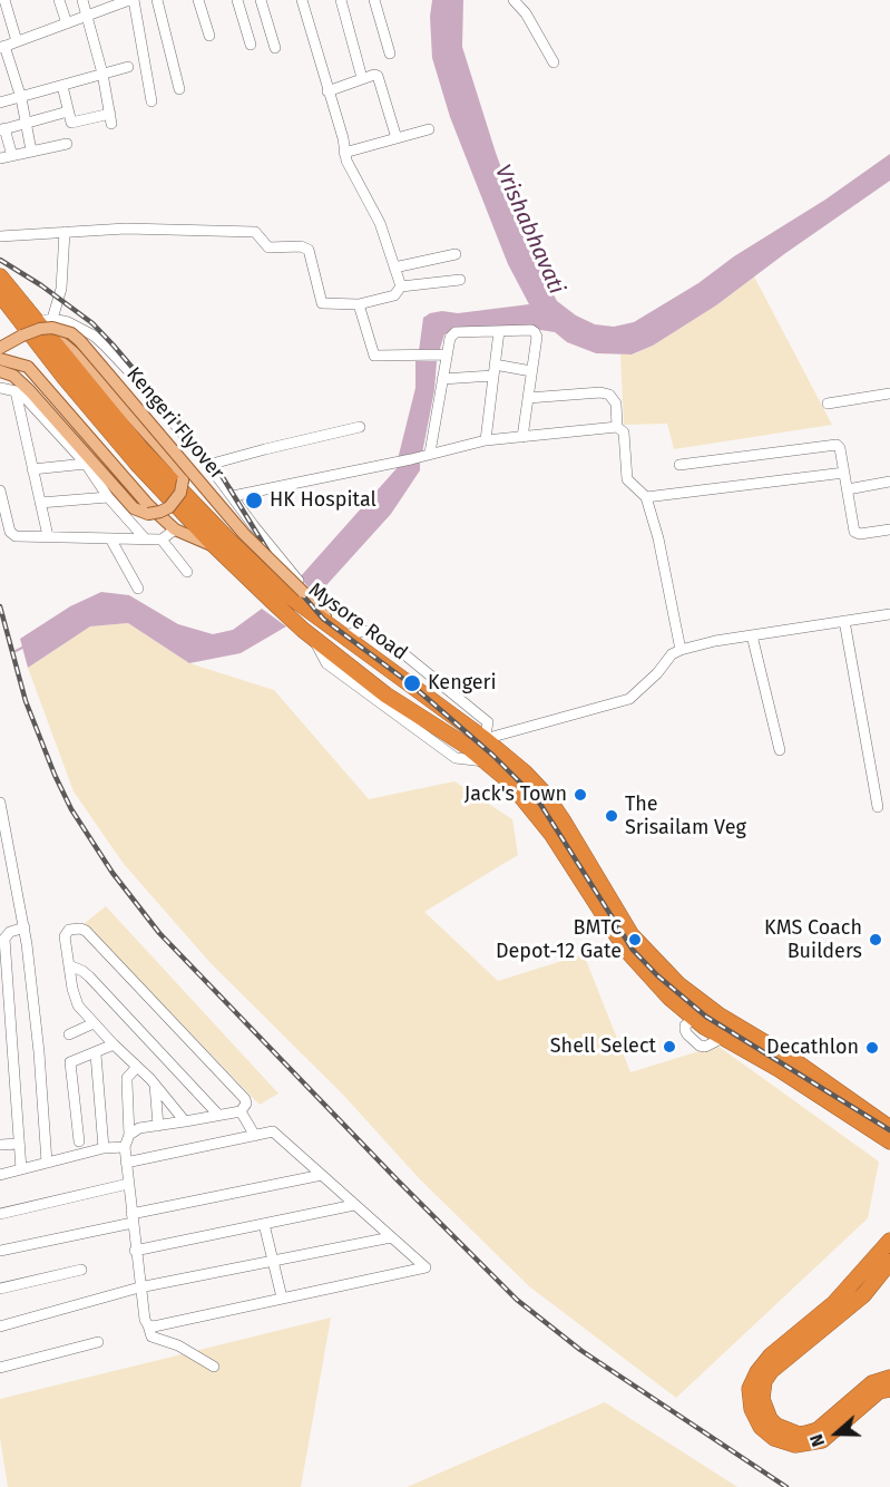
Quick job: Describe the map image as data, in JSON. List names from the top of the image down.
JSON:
{
  "streets": {
    "highway": ["Mysore Road"],
    "main road": ["Kengeri Flyover"]
  },
  "crossings": [
    ["Kengeri Flyover", "Mysore Road"]
  ],
  "water": ["Vrishabhavati"],
  "places": [
    "HK Hospital",
    "Kengeri",
    "Jack's Town",
    "The Srisailam Veg",
    "BMTC Depot-12 Gate",
    "KMS Coach Builders",
    "Shell Select",
    "Decathlon"
  ],
  "north": "left"
}
